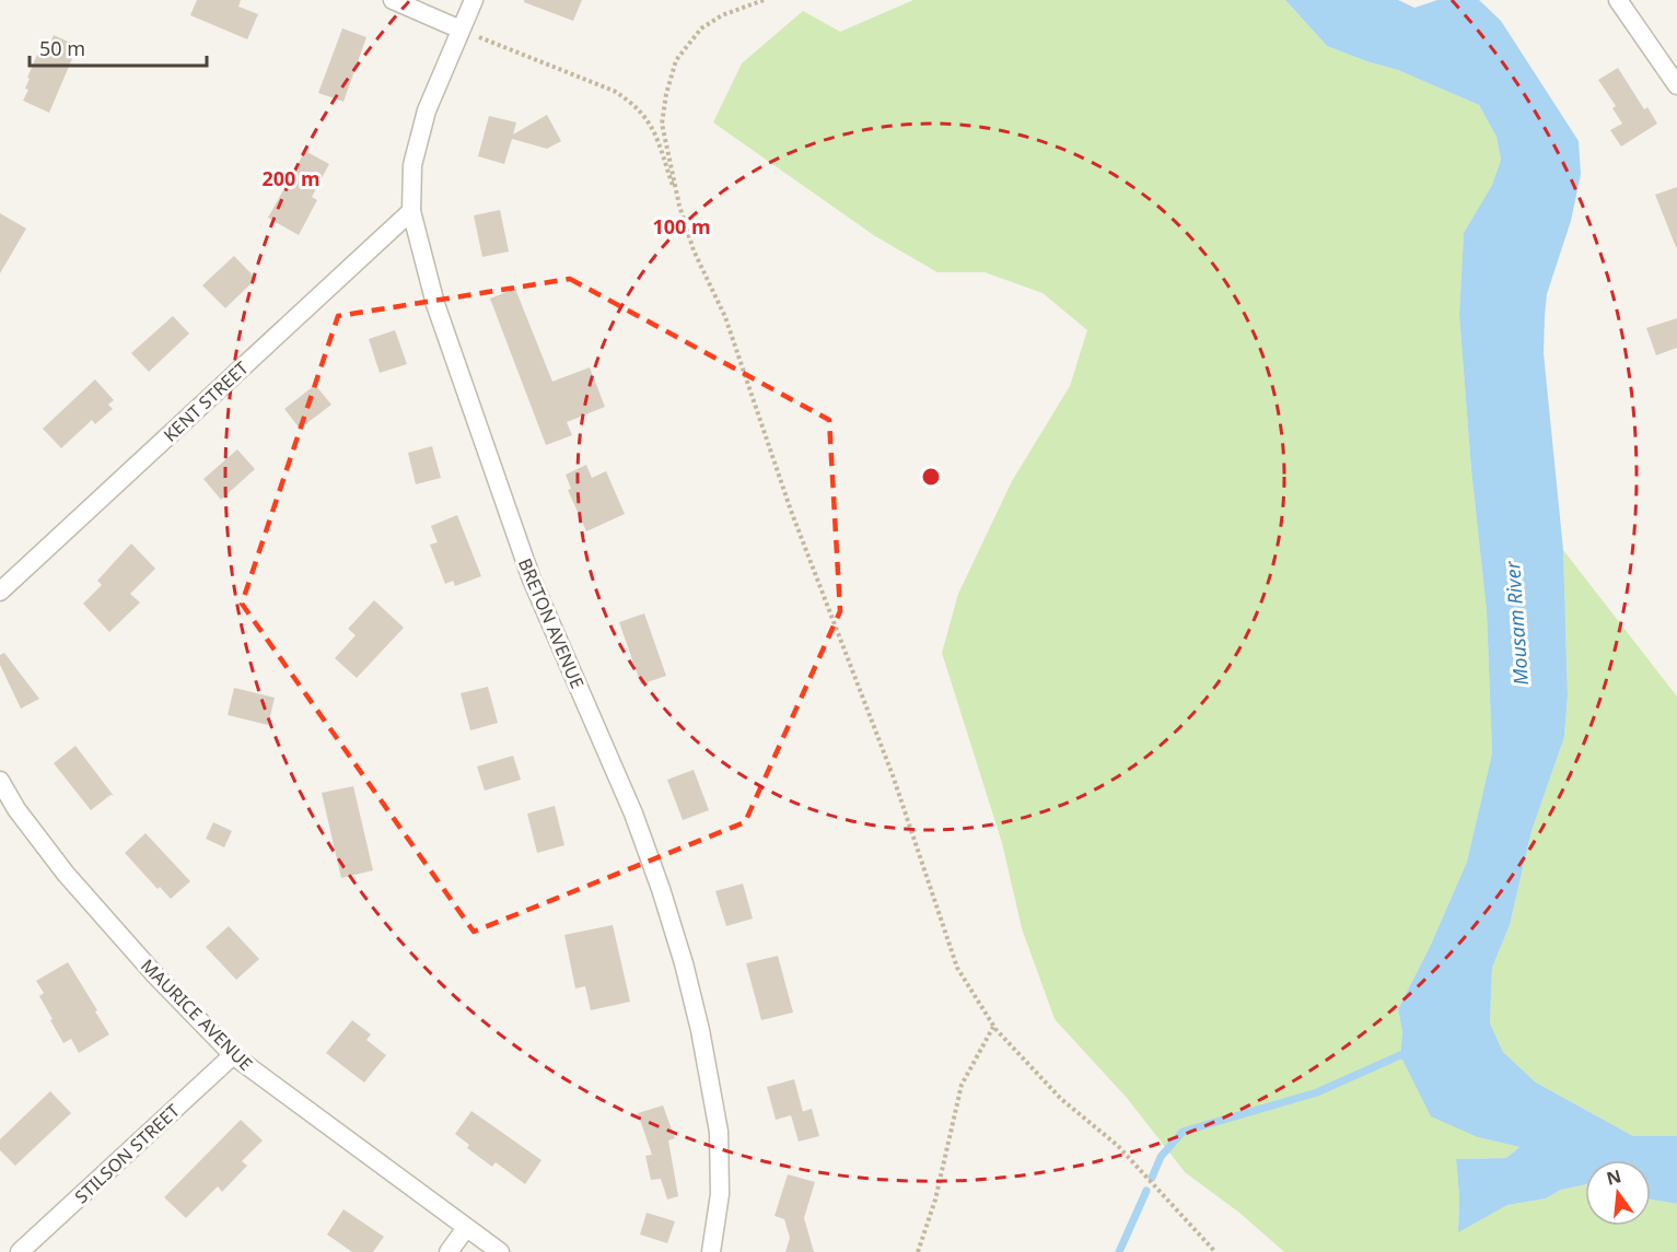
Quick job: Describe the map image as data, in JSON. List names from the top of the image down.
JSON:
{
  "streets": {
    "street": [
      "KENT STREET",
      "BRETON AVENUE",
      "MAURICE AVENUE",
      "STILSON STREET"
    ]
  },
  "crossings": [
    ["KENT STREET", "BRETON AVENUE"],
    ["MAURICE AVENUE", "STILSON STREET"]
  ],
  "water": ["Mousam River"],
  "scale_bar": "50 m",
  "north": "top",
  "rings": ["200 m", "100 m"]
}
